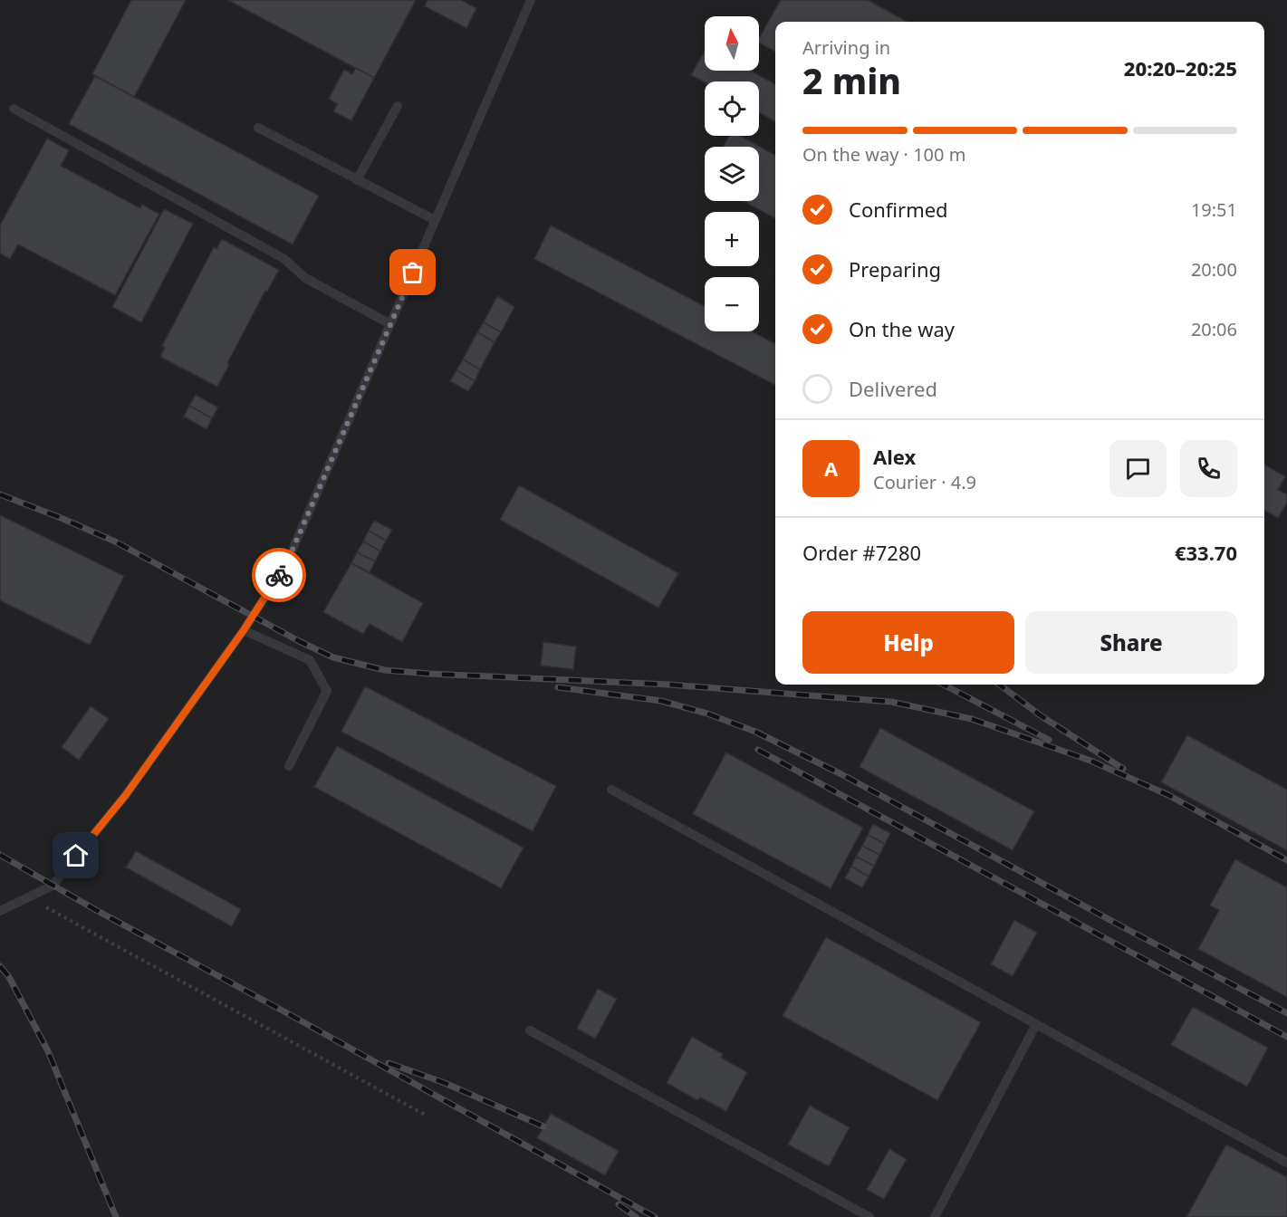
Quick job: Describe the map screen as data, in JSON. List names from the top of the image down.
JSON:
{
  "north": "top",
  "page": {
    "map_buttons": ["+", "−"],
    "heading": ["2 min", "Arriving in", "20:20–20:25"],
    "panel": [
      "Alex",
      "Courier · 4.9",
      "Order #7280",
      "€33.70"
    ],
    "bar": "On the way · 100 m",
    "list": [
      ["Confirmed", "19:51"],
      ["Preparing", "20:00"],
      ["On the way", "20:06"],
      "Delivered"
    ],
    "round": "A",
    "buttons": ["Help", "Share"]
  }
}
